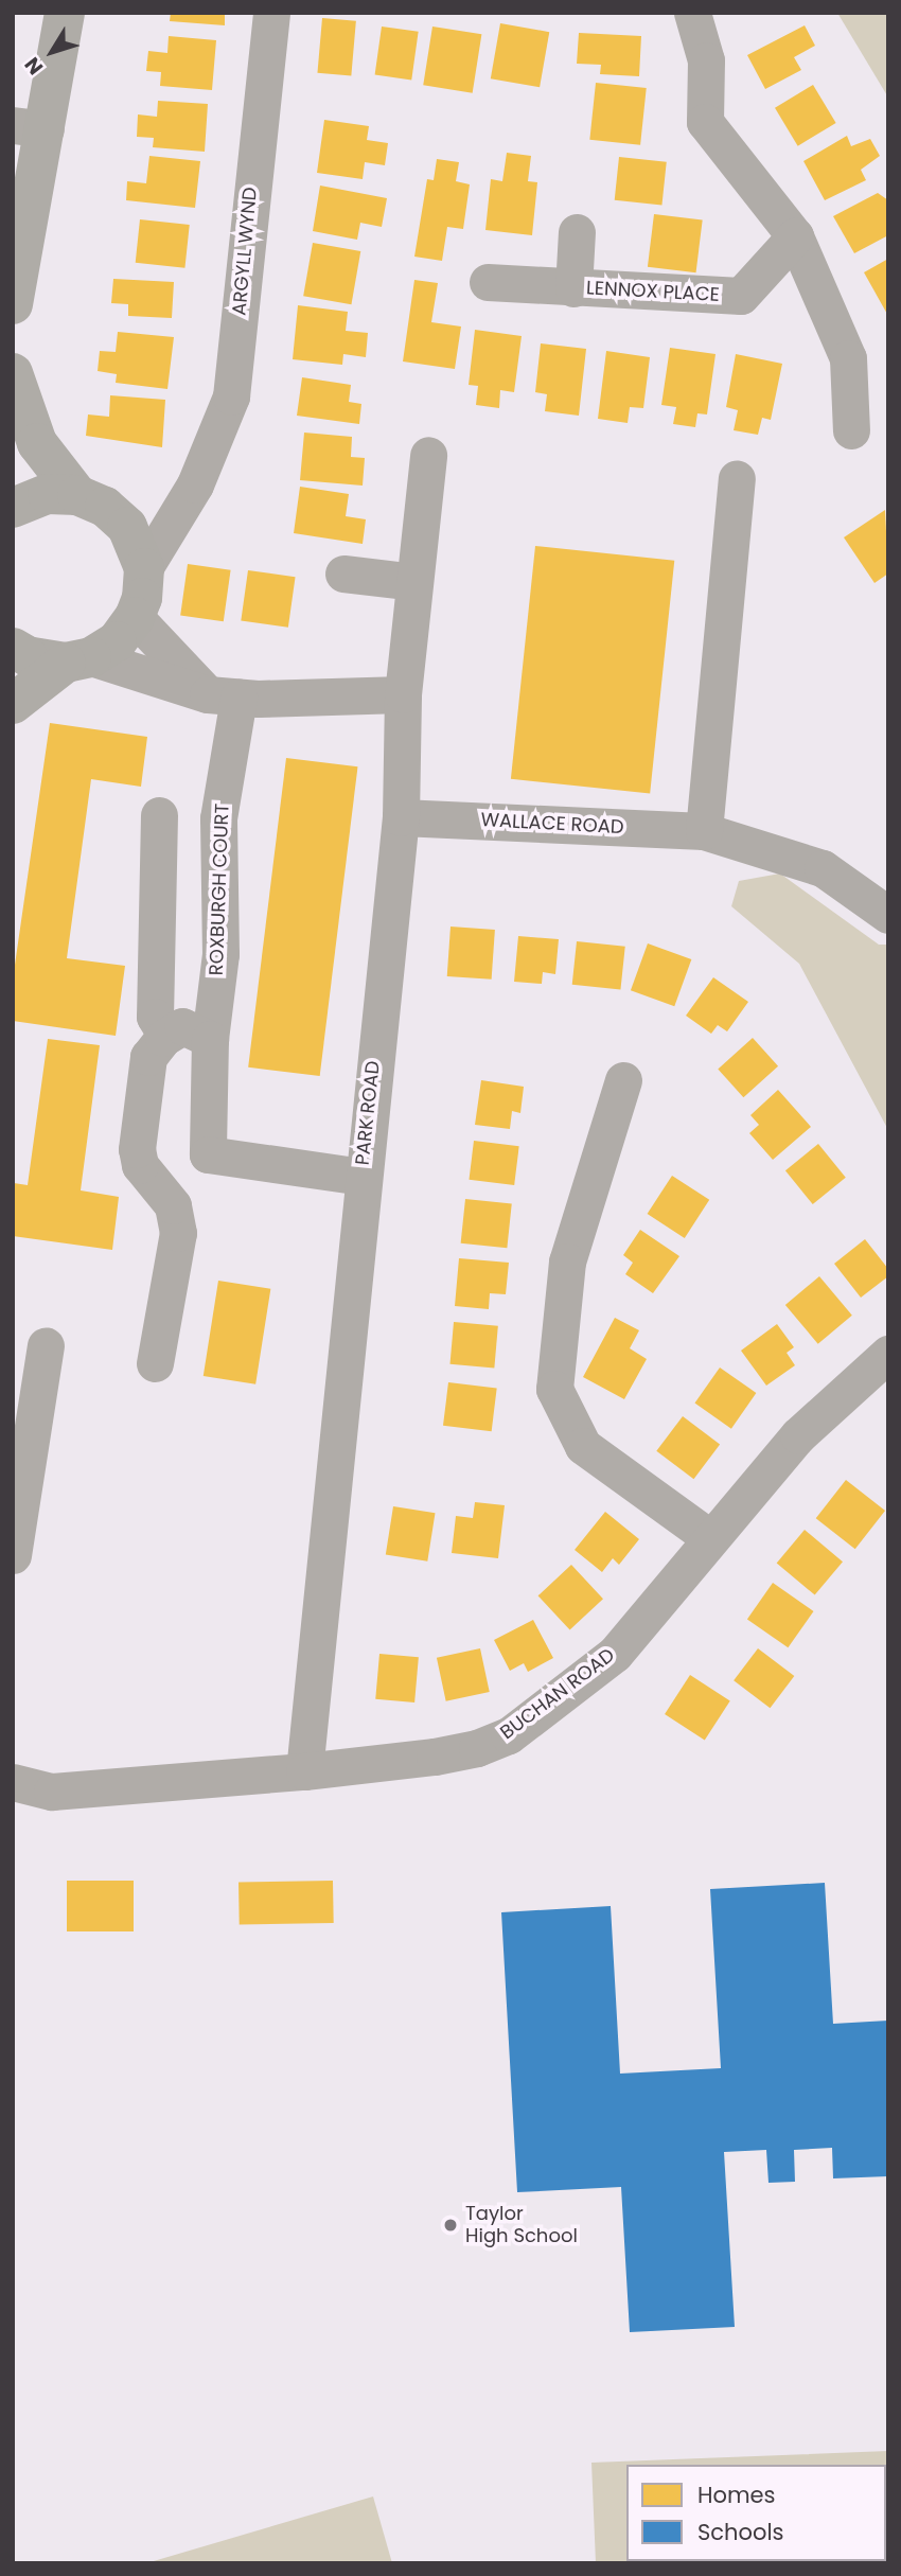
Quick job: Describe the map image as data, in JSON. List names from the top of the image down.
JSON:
{
  "streets": {
    "street": [
      "ARGYLL WYND",
      "LENNOX PLACE",
      "WALLACE ROAD",
      "ROXBURGH COURT",
      "PARK ROAD",
      "BUCHAN ROAD"
    ]
  },
  "crossings": [
    ["WALLACE ROAD", "PARK ROAD"],
    ["ROXBURGH COURT", "PARK ROAD"],
    ["PARK ROAD", "BUCHAN ROAD"]
  ],
  "places": ["Taylor High School"],
  "legend": ["Homes", "Schools"],
  "north": "bottom left"
}
